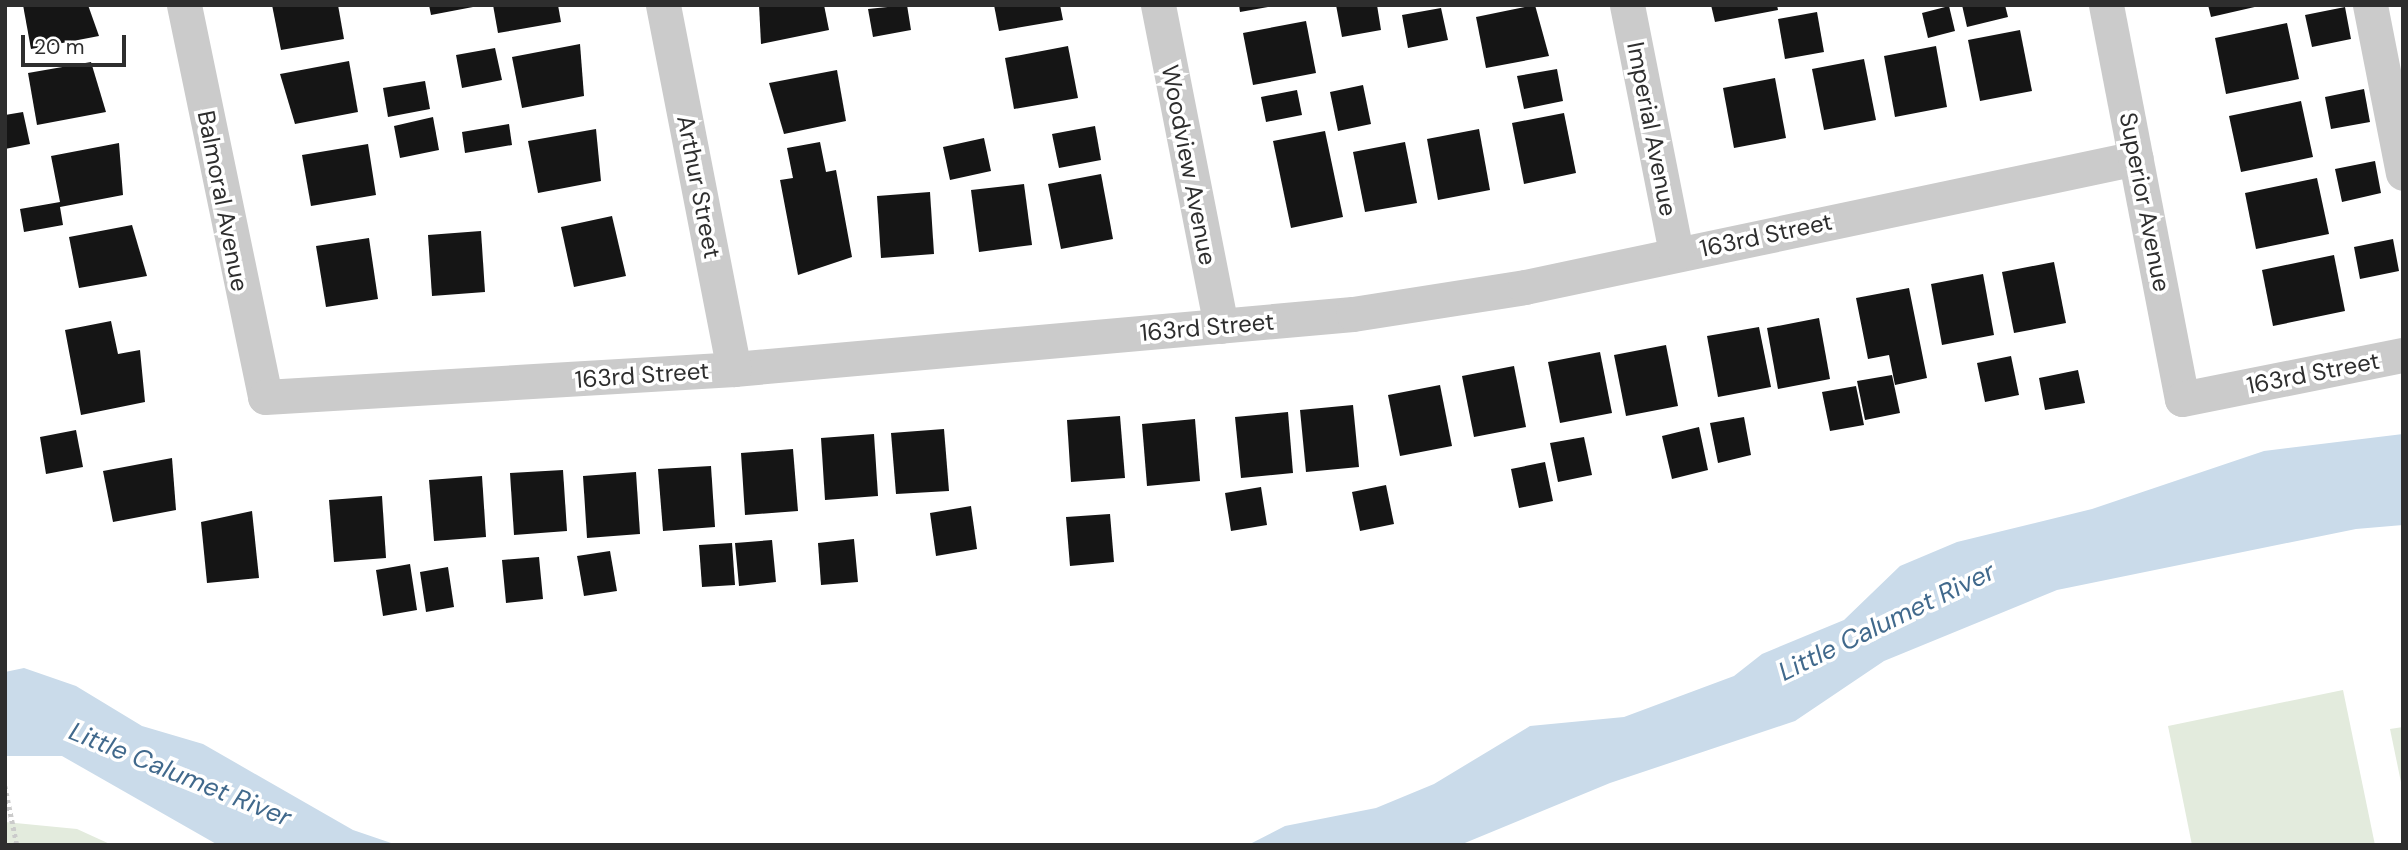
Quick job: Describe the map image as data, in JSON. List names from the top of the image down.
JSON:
{
  "streets": {
    "street": [
      "Imperial Avenue",
      "Woodview Avenue",
      "Arthur Street",
      "Balmoral Avenue",
      "Superior Avenue",
      "163rd Street"
    ]
  },
  "crossings": [
    ["Imperial Avenue", "163rd Street"],
    ["Woodview Avenue", "163rd Street"],
    ["Arthur Street", "163rd Street"],
    ["Balmoral Avenue", "163rd Street"],
    ["Superior Avenue", "163rd Street"]
  ],
  "water": ["Little Calumet River"],
  "scale_bar": "20 m"
}
